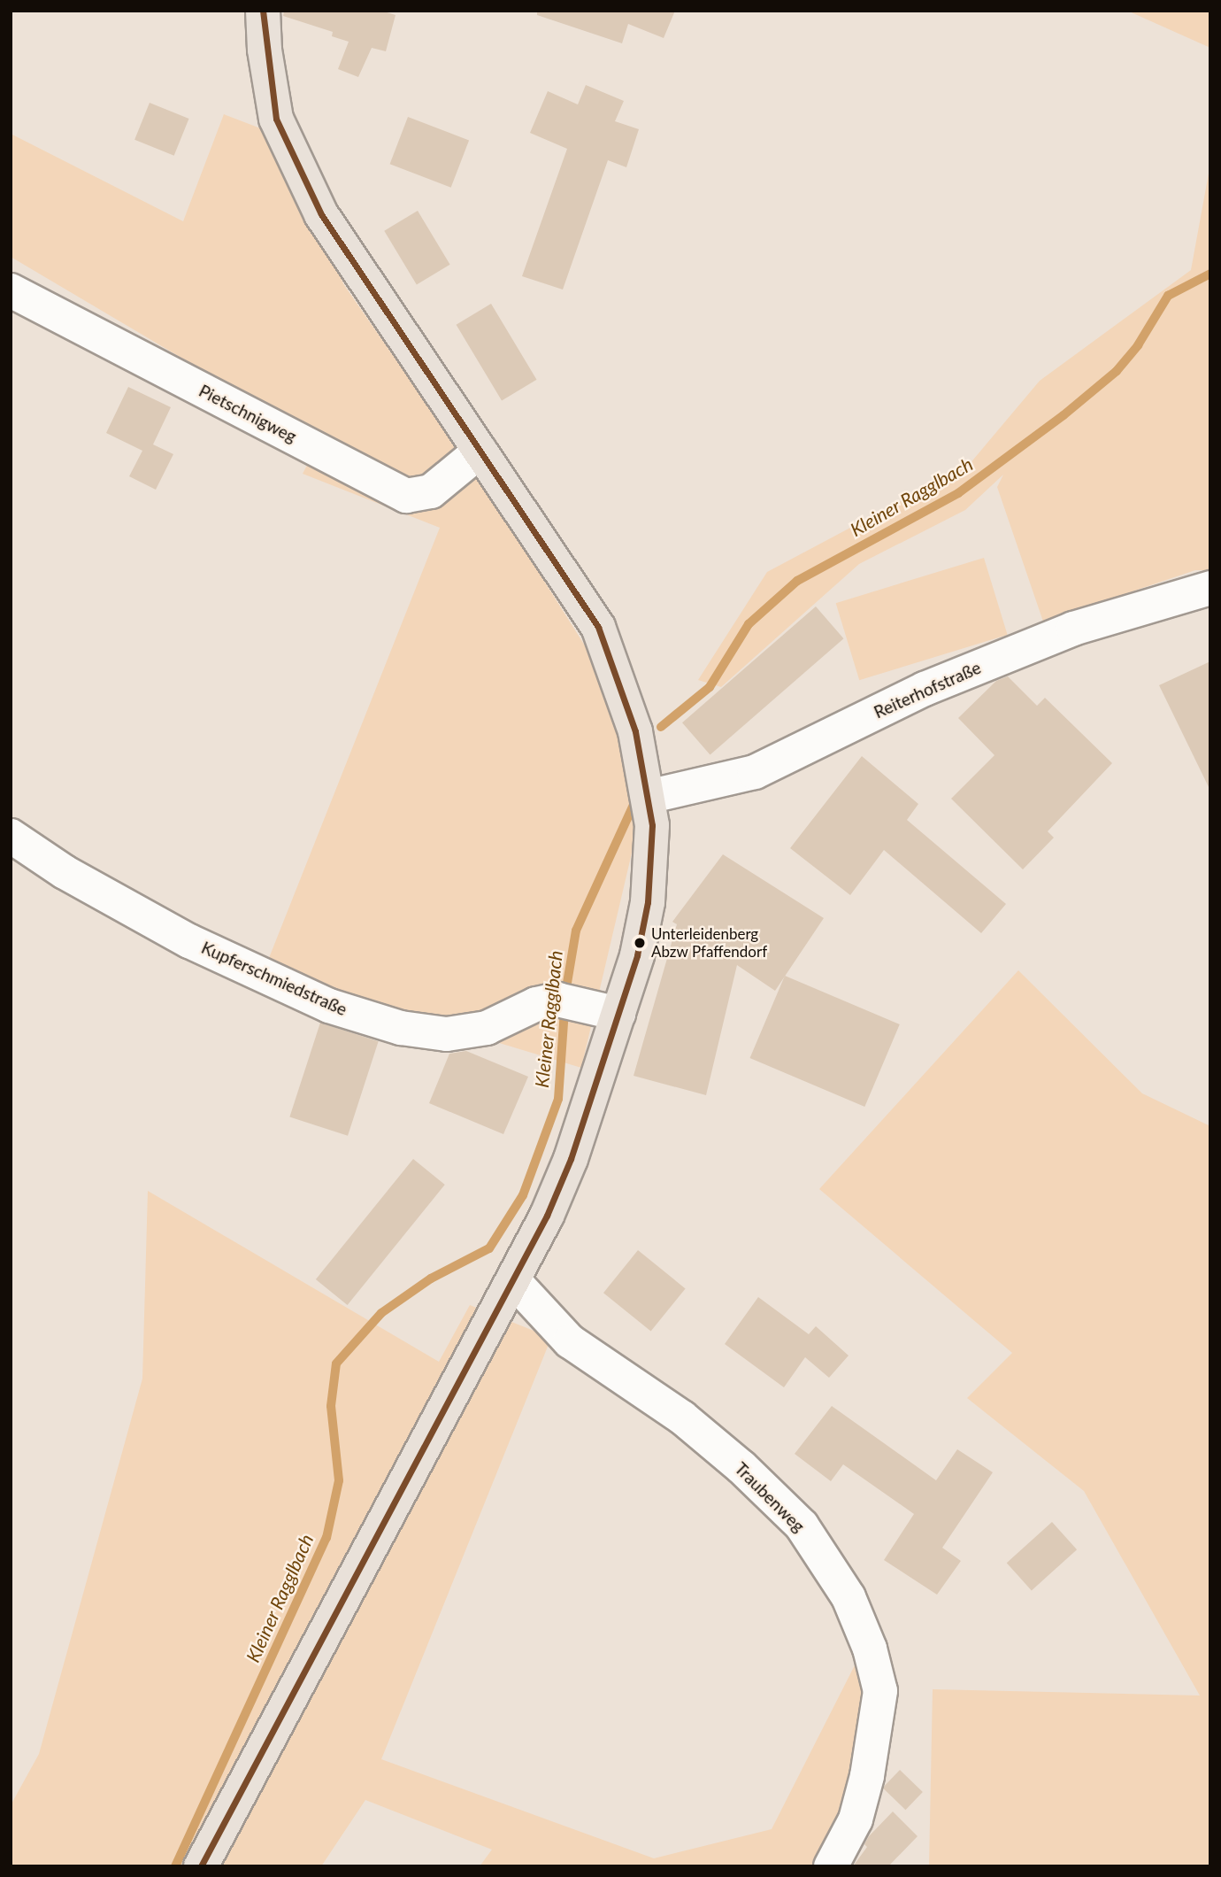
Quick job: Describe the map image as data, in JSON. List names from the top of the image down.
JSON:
{
  "streets": {
    "street": [
      "Pietschnigweg",
      "Reiterhofstraße",
      "Kupferschmiedstraße",
      "Traubenweg"
    ]
  },
  "water": ["Kleiner Ragglbach"],
  "places": ["Unterleidenberg Abzw Pfaffendorf"]
}
